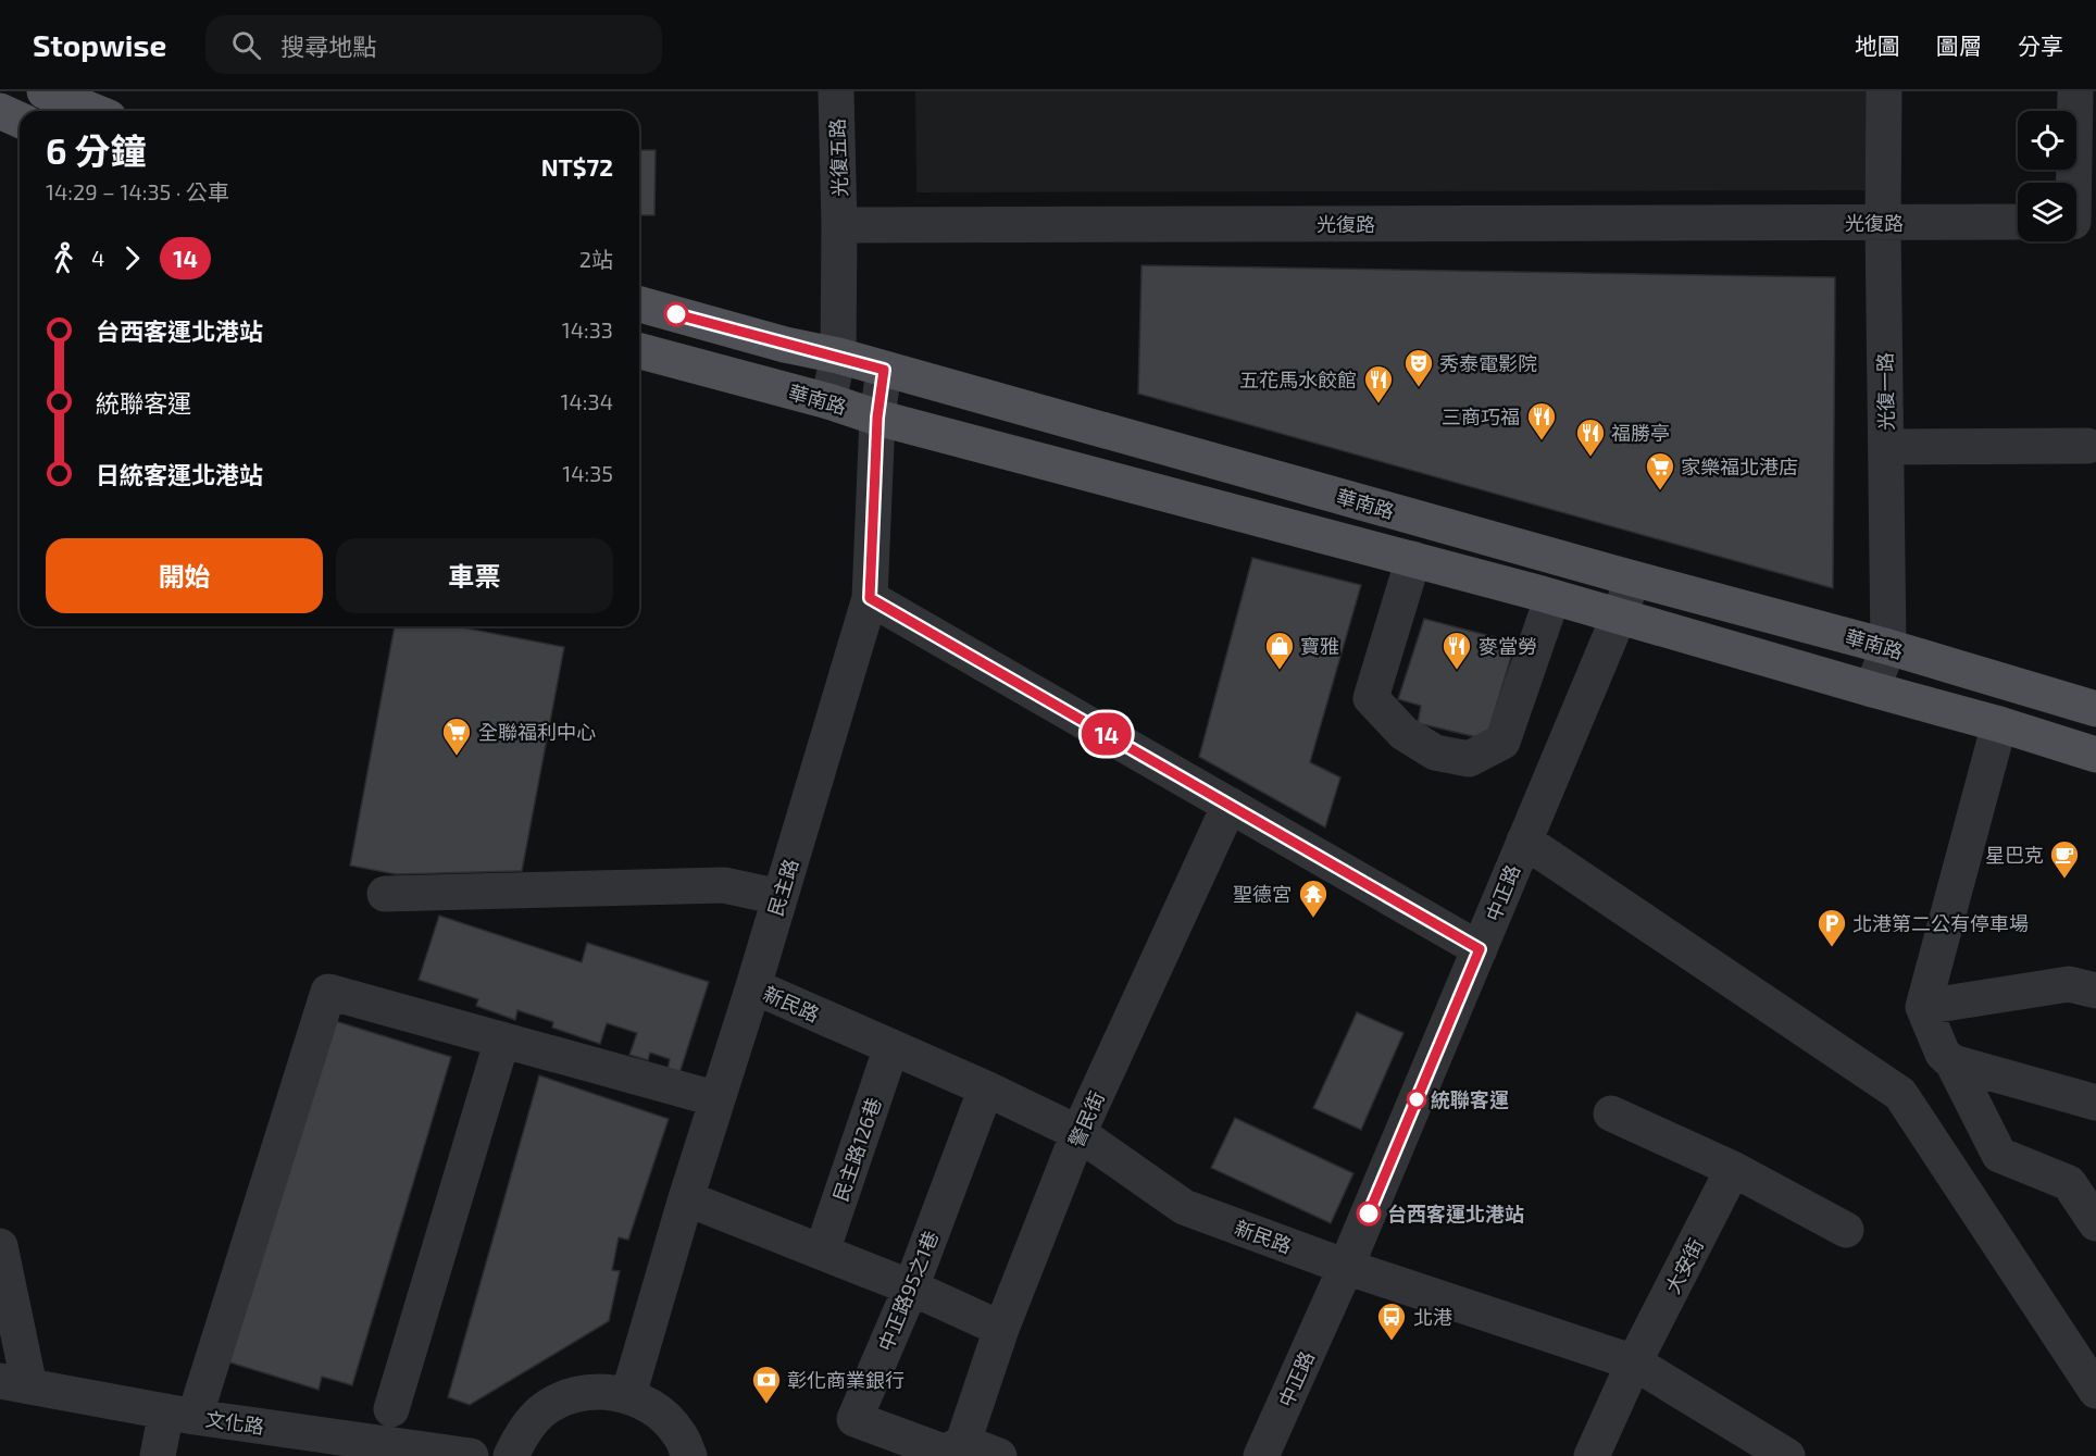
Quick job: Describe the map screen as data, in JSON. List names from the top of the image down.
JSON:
{
  "streets": {
    "main road": ["華南路"],
    "street": [
      "光復五路",
      "光復路",
      "光復一路",
      "民主路",
      "中正路",
      "新民路",
      "警民街",
      "民主路126巷",
      "大安街",
      "中正路95之1巷",
      "文化路"
    ]
  },
  "crossings": [
    ["光復五路", "光復路"],
    ["光復路", "光復一路"],
    ["光復一路", "華南路"],
    ["華南路", "民主路"],
    ["華南路", "中正路"],
    ["民主路", "新民路"],
    ["中正路", "新民路"],
    ["新民路", "警民街"],
    ["新民路", "民主路126巷"],
    ["新民路", "大安街"],
    ["新民路", "中正路95之1巷"],
    ["警民街", "中正路95之1巷"]
  ],
  "places": {
    "theatre": ["秀泰電影院"],
    "restaurant": [
      "五花馬水餃館",
      "三商巧福",
      "福勝亭",
      "麥當勞"
    ],
    "supermarket": ["家樂福北港店", "全聯福利中心"],
    "shop": ["寶雅"],
    "cafe": ["星巴克"],
    "temple": ["聖德宮"],
    "parking": ["北港第二公有停車場"],
    "other": ["統聯客運", "台西客運北港站"],
    "bus stop": ["北港"],
    "bank": ["彰化商業銀行"]
  },
  "lines": ["bus line 14"],
  "page": {
    "header": "Stopwise",
    "search": "搜尋地點",
    "nav": ["地圖", "圖層", "分享"],
    "on_map": "14",
    "heading": ["6 分鐘", "14:29 – 14:35 · 公車", "NT$72"],
    "legs": ["4", "14", "2站"],
    "list": [
      {
        "name": "台西客運北港站",
        "value": "14:33"
      },
      {
        "name": "統聯客運",
        "value": "14:34"
      },
      {
        "name": "日統客運北港站",
        "value": "14:35"
      }
    ],
    "buttons": ["開始", "車票"]
  }
}
